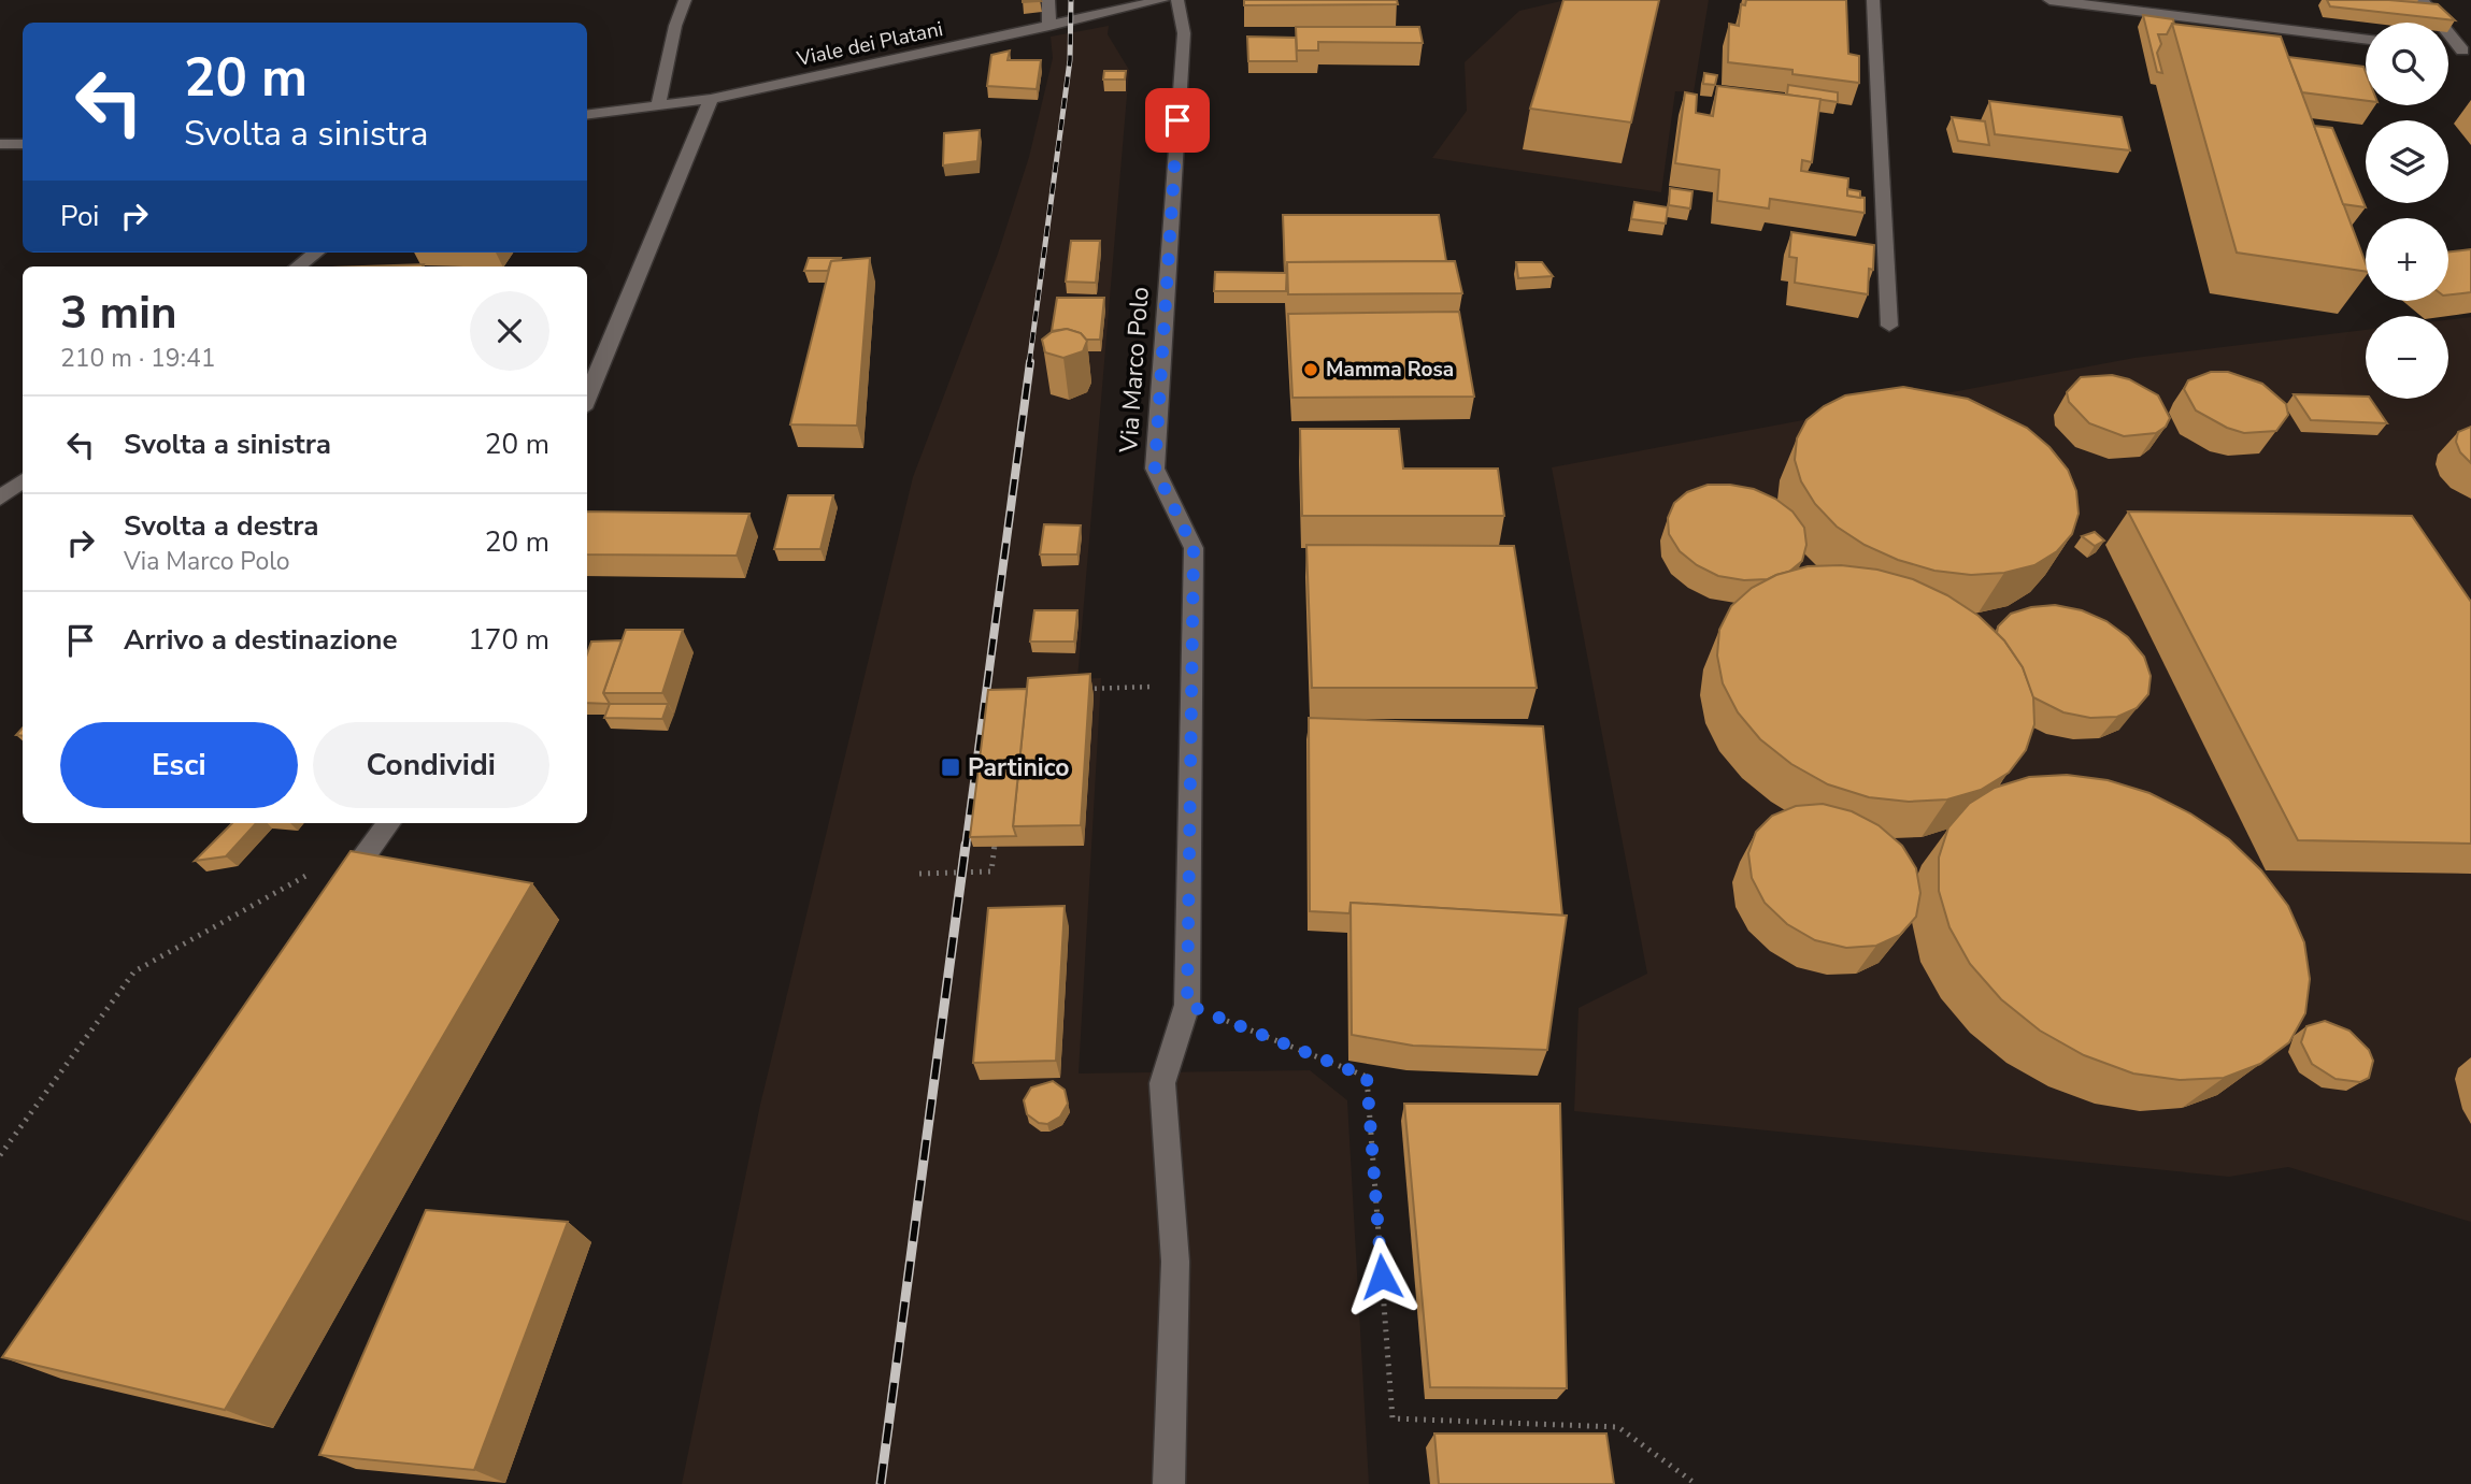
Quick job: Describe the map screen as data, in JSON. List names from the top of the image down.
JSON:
{
  "streets": {
    "street": ["Viale dei Platani", "Via Marco Polo"]
  },
  "places": {
    "other": ["Mamma Rosa"],
    "transit": ["Partinico"]
  },
  "page": {
    "map_buttons": ["+", "−"],
    "turn": ["20 m", "Svolta a sinistra"],
    "then": "Poi",
    "heading": ["3 min", "210 m · 19:41"],
    "list": [
      {
        "name": "Svolta a sinistra",
        "value": "20 m"
      },
      {
        "name": "Svolta a destra",
        "note": "Via Marco Polo",
        "value": "20 m"
      },
      {
        "name": "Arrivo a destinazione",
        "value": "170 m"
      }
    ],
    "buttons": ["Esci", "Condividi"]
  }
}
